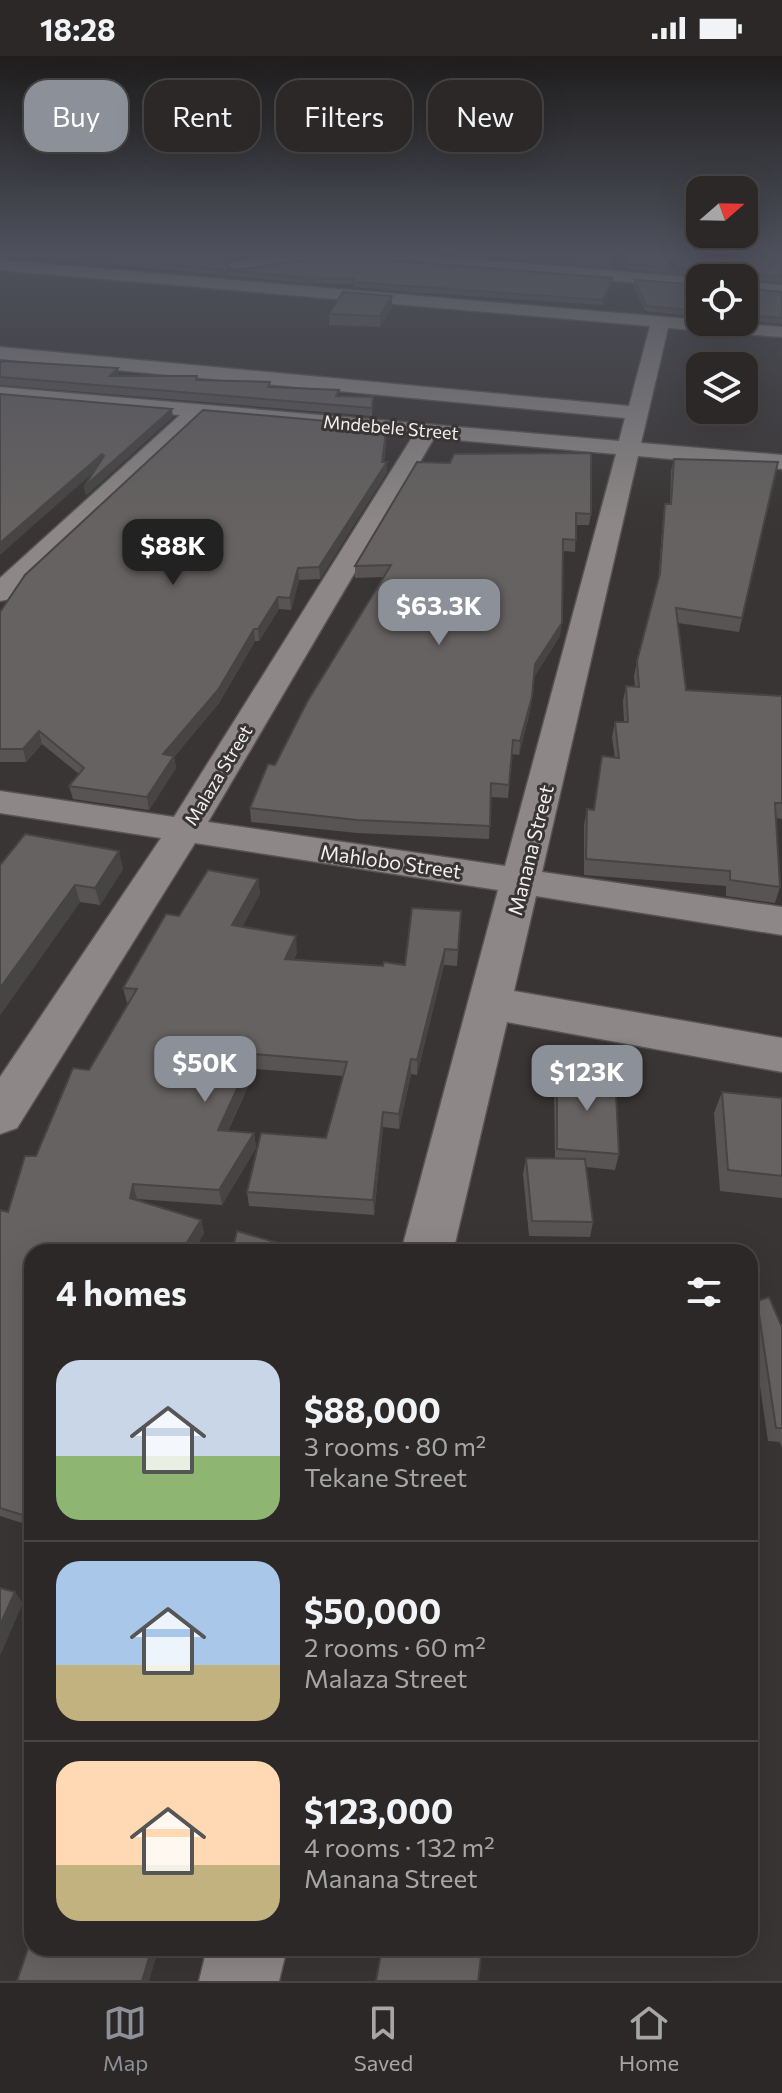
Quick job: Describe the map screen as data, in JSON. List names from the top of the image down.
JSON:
{
  "streets": {
    "street": [
      "Mndebele Street",
      "Malaza Street",
      "Manana Street",
      "Mahlobo Street"
    ]
  },
  "crossings": [
    ["Mndebele Street", "Malaza Street"],
    ["Mndebele Street", "Manana Street"],
    ["Malaza Street", "Mahlobo Street"],
    ["Manana Street", "Mahlobo Street"]
  ],
  "north": "right",
  "page": {
    "status": "18:28",
    "chip": [
      "Buy",
      "Rent",
      "Filters",
      "New"
    ],
    "price": [
      "$88K",
      "$63.3K",
      "$50K",
      "$123K"
    ],
    "heading": "4 homes",
    "list": [
      {
        "name": "$88,000",
        "note": "3 rooms · 80 m² · Tekane Street"
      },
      {
        "name": "$50,000",
        "note": "2 rooms · 60 m² · Malaza Street"
      },
      {
        "name": "$123,000",
        "note": "4 rooms · 132 m² · Manana Street"
      }
    ],
    "tabs": ["Map", "Saved", "Home"]
  }
}
